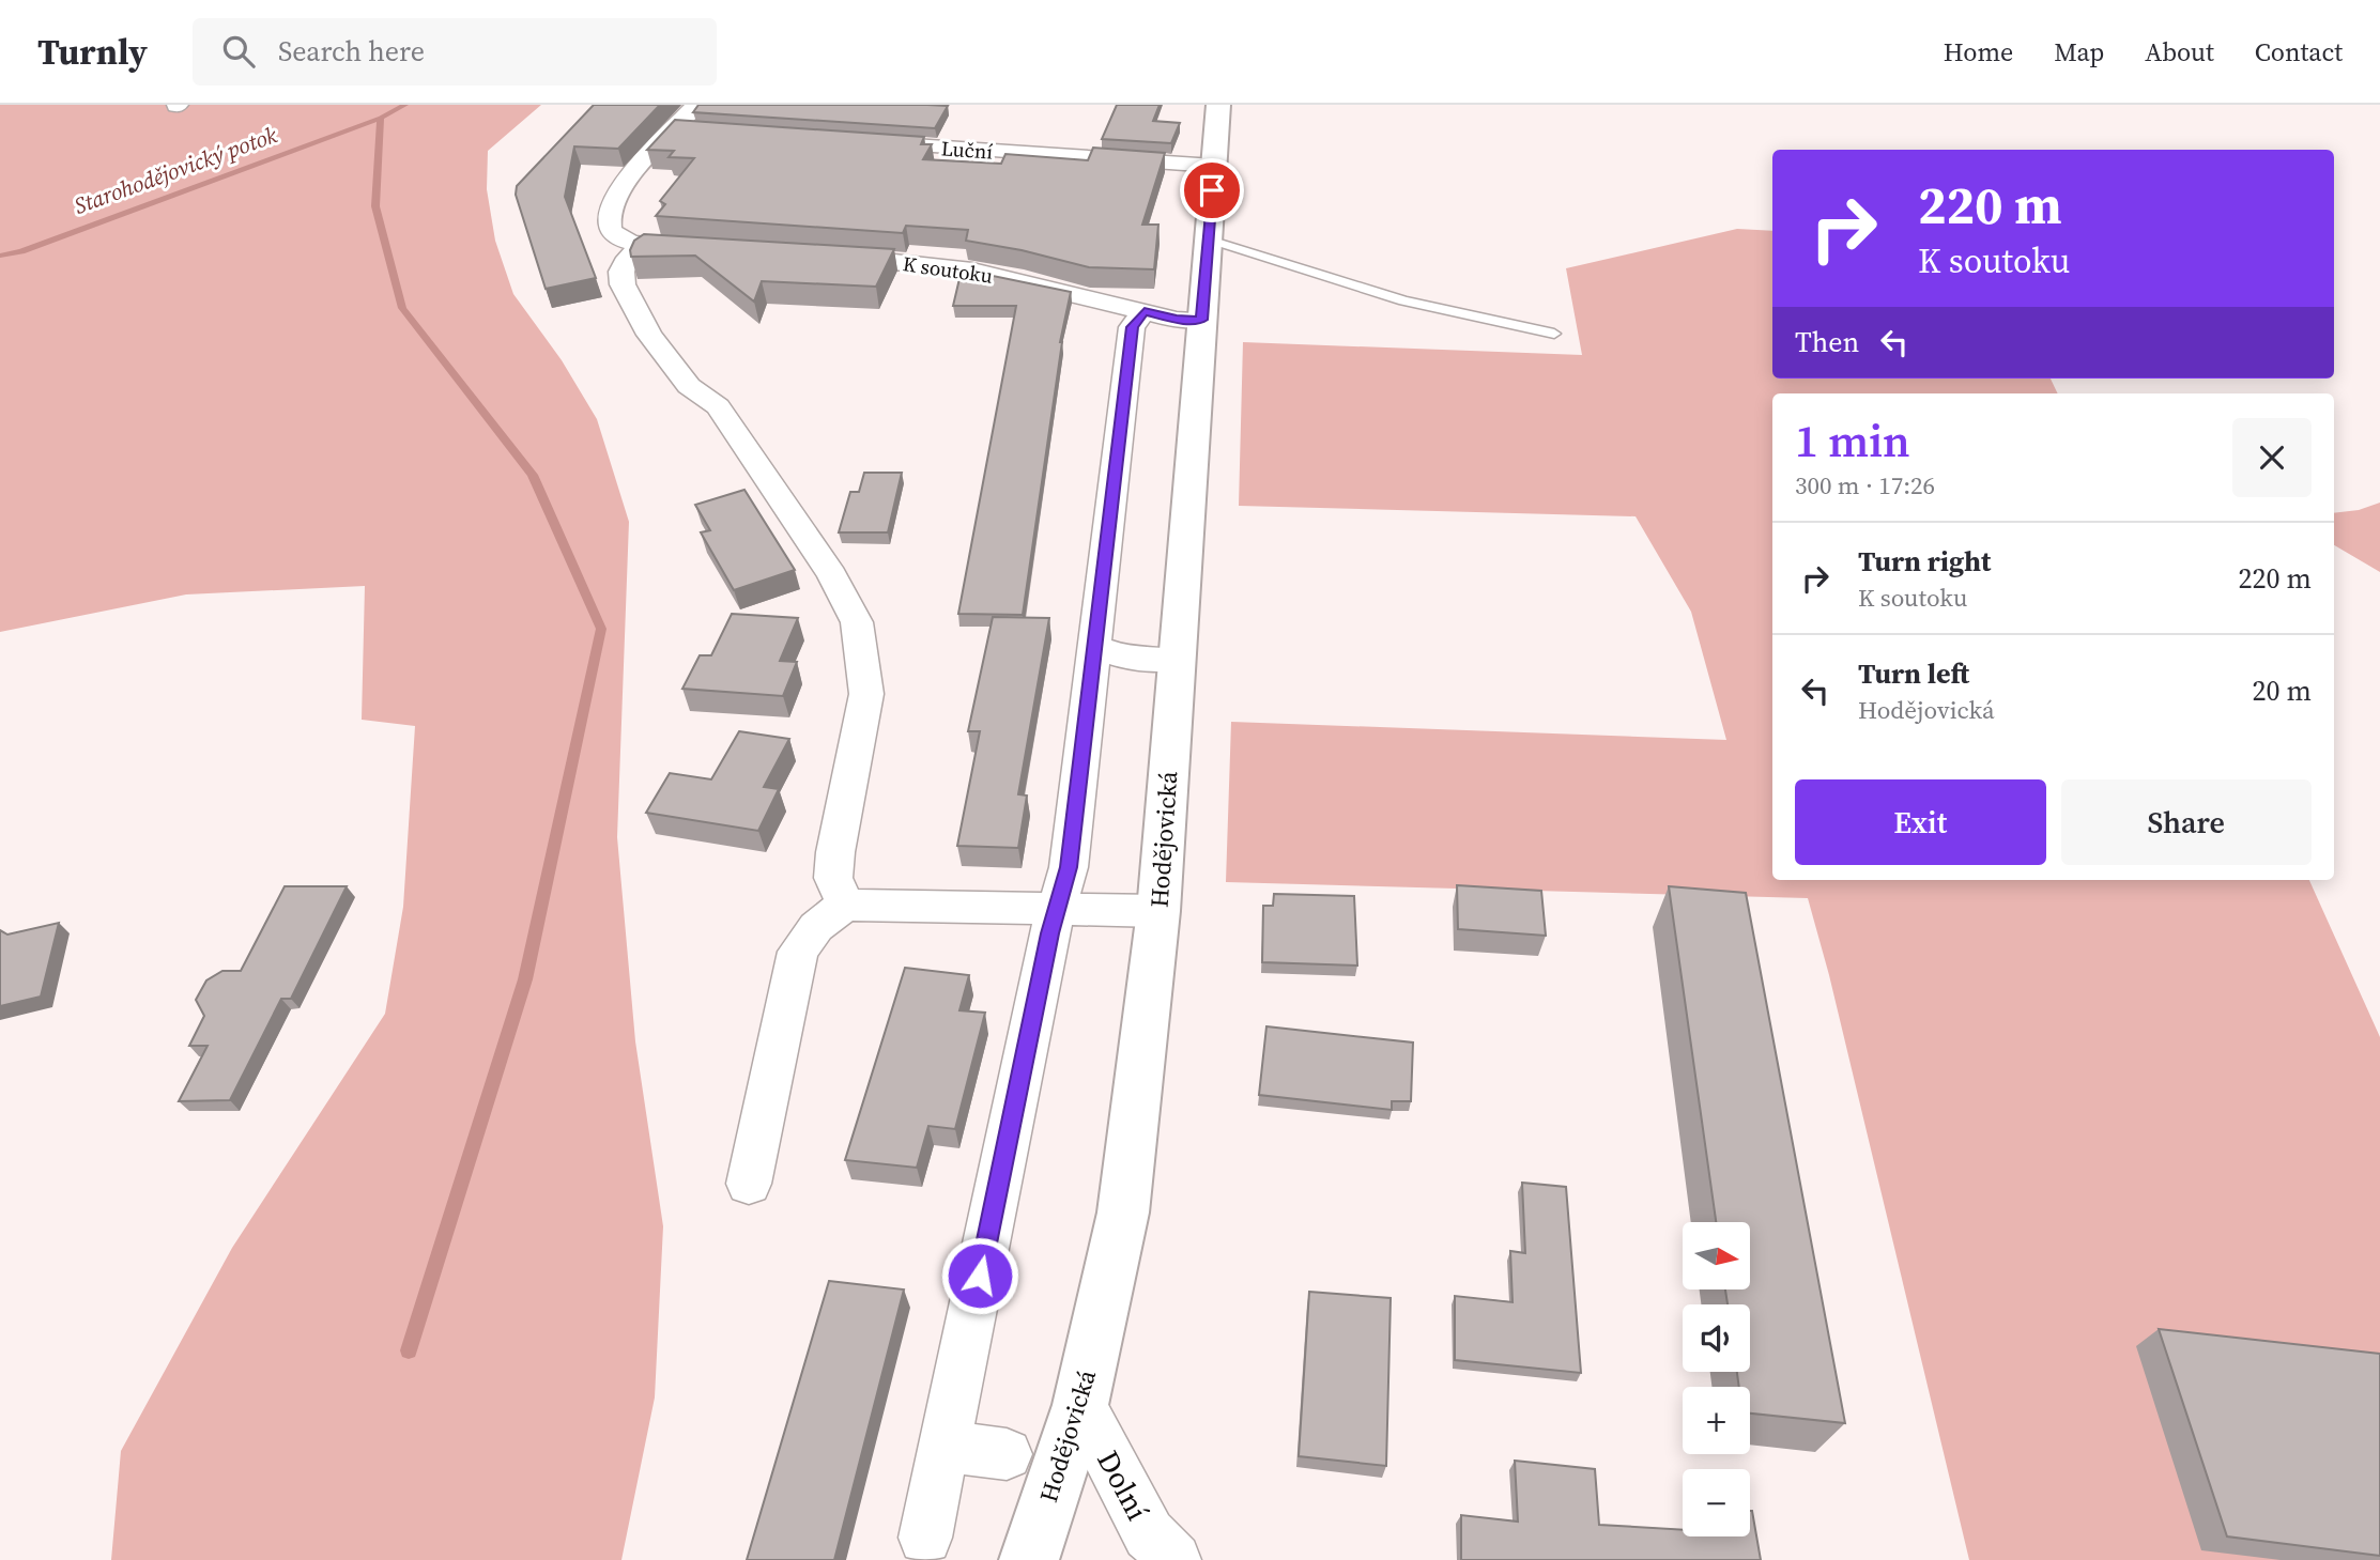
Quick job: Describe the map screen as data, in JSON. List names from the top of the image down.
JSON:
{
  "streets": {
    "street": [
      "Luční",
      "K soutoku",
      "Hodějovická",
      "Dolní"
    ]
  },
  "crossings": [
    ["Luční", "Hodějovická"],
    ["K soutoku", "Hodějovická"],
    ["Hodějovická", "Dolní"]
  ],
  "water": ["Starohodějovický potok"],
  "north": "right",
  "page": {
    "header": "Turnly",
    "search": "Search here",
    "nav": [
      "Home",
      "Map",
      "About",
      "Contact"
    ],
    "turn": ["220 m", "K soutoku"],
    "then": "Then",
    "heading": ["1 min", "300 m · 17:26"],
    "list": [
      {
        "name": "Turn right",
        "note": "K soutoku",
        "value": "220 m"
      },
      {
        "name": "Turn left",
        "note": "Hodějovická",
        "value": "20 m"
      }
    ],
    "buttons": ["Exit", "Share"],
    "map_buttons": ["+", "−"]
  }
}
